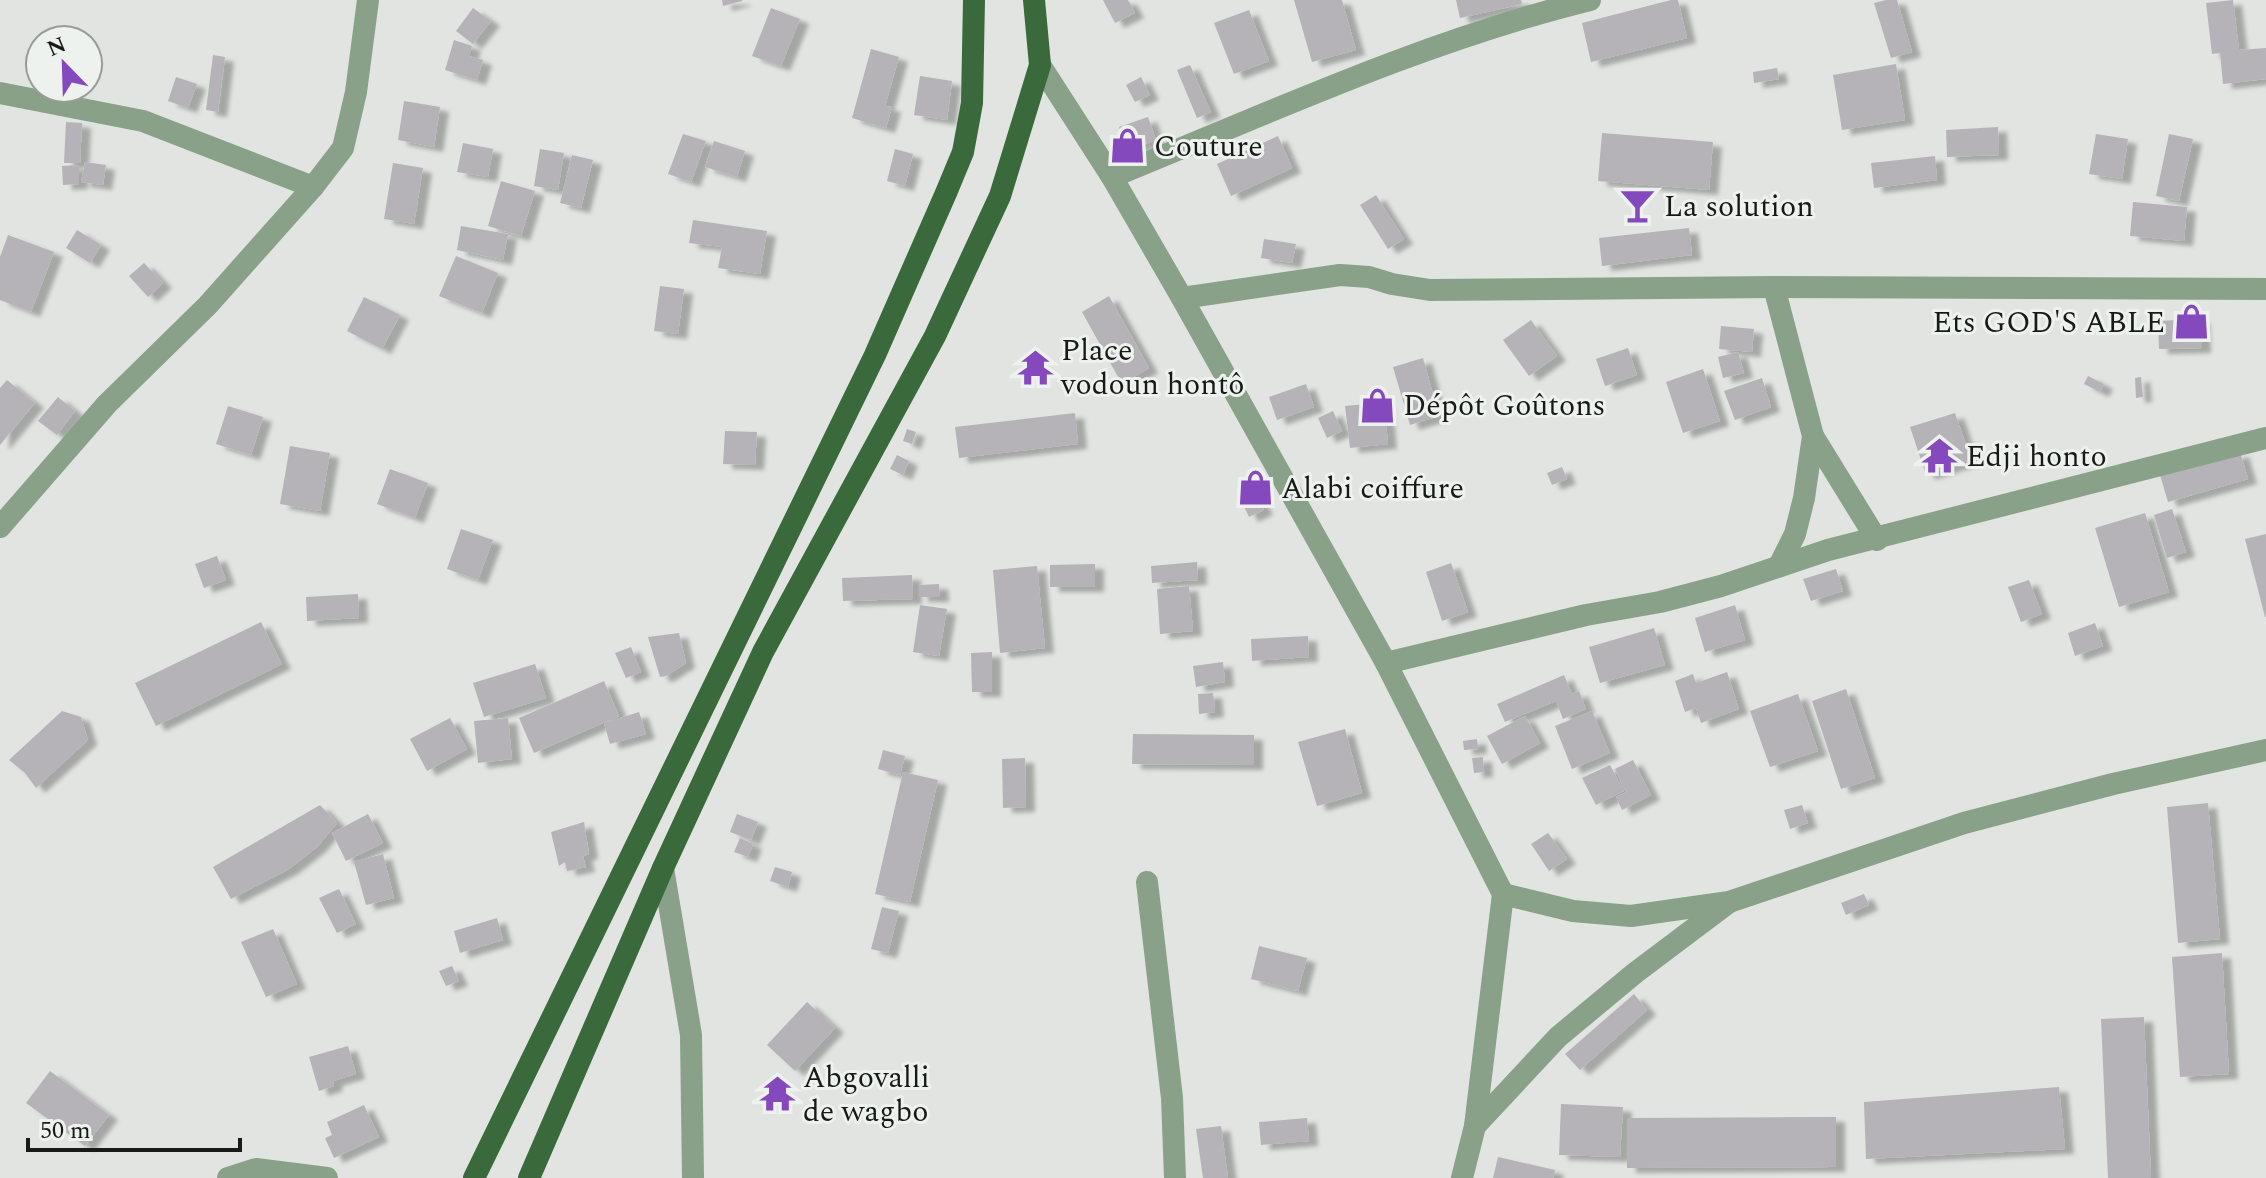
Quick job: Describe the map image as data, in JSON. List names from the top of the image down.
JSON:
{
  "places": {
    "shop": [
      "Couture",
      "Ets GOD'S ABLE",
      "Dépôt Goûtons",
      "Alabi coiffure"
    ],
    "bar": ["La solution"],
    "temple": ["Place vodoun hontô", "Edji honto", "Abgovalli de wagbo"]
  },
  "scale_bar": "50 m",
  "north": "top left"
}
